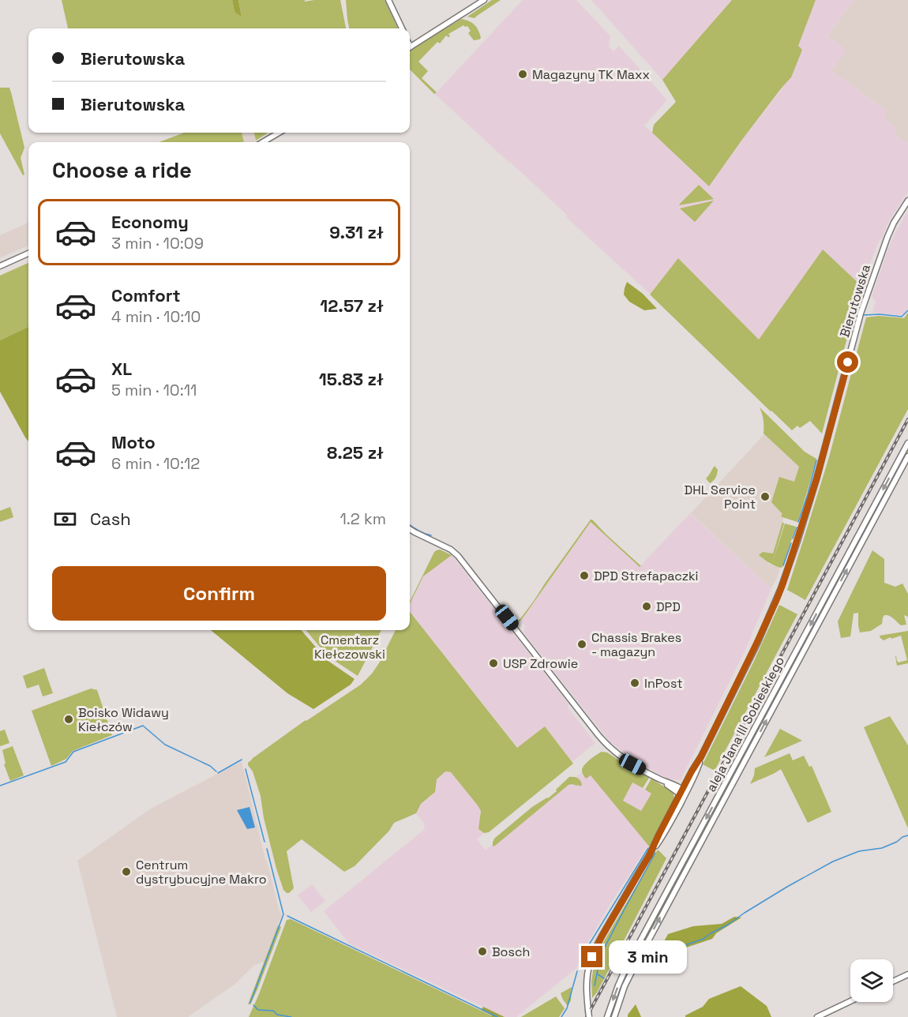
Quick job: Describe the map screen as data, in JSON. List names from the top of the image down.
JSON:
{
  "streets": {
    "street": ["Bierutowska", "aleja Jana III Sobieskiego"]
  },
  "parks": ["Cmentarz Kiełczowski"],
  "places": [
    "Magazyny TK Maxx",
    "DHL Service Point",
    "DPD Strefapaczki",
    "DPD",
    "Chassis Brakes - magazyn",
    "USP Zdrowie",
    "InPost",
    "Boisko Widawy Kiełczów",
    "Centrum dystrybucyjne Makro",
    "Bosch"
  ],
  "page": {
    "banner": ["Bierutowska", "Bierutowska"],
    "heading": "Choose a ride",
    "list": [
      {
        "name": "Economy",
        "note": "3 min · 10:09",
        "value": "9.31 zł"
      },
      {
        "name": "Comfort",
        "note": "4 min · 10:10",
        "value": "12.57 zł"
      },
      {
        "name": "XL",
        "note": "5 min · 10:11",
        "value": "15.83 zł"
      },
      {
        "name": "Moto",
        "note": "6 min · 10:12",
        "value": "8.25 zł"
      }
    ],
    "pay": ["Cash", "1.2 km"],
    "buttons": "Confirm",
    "bubble": "3 min"
  }
}
